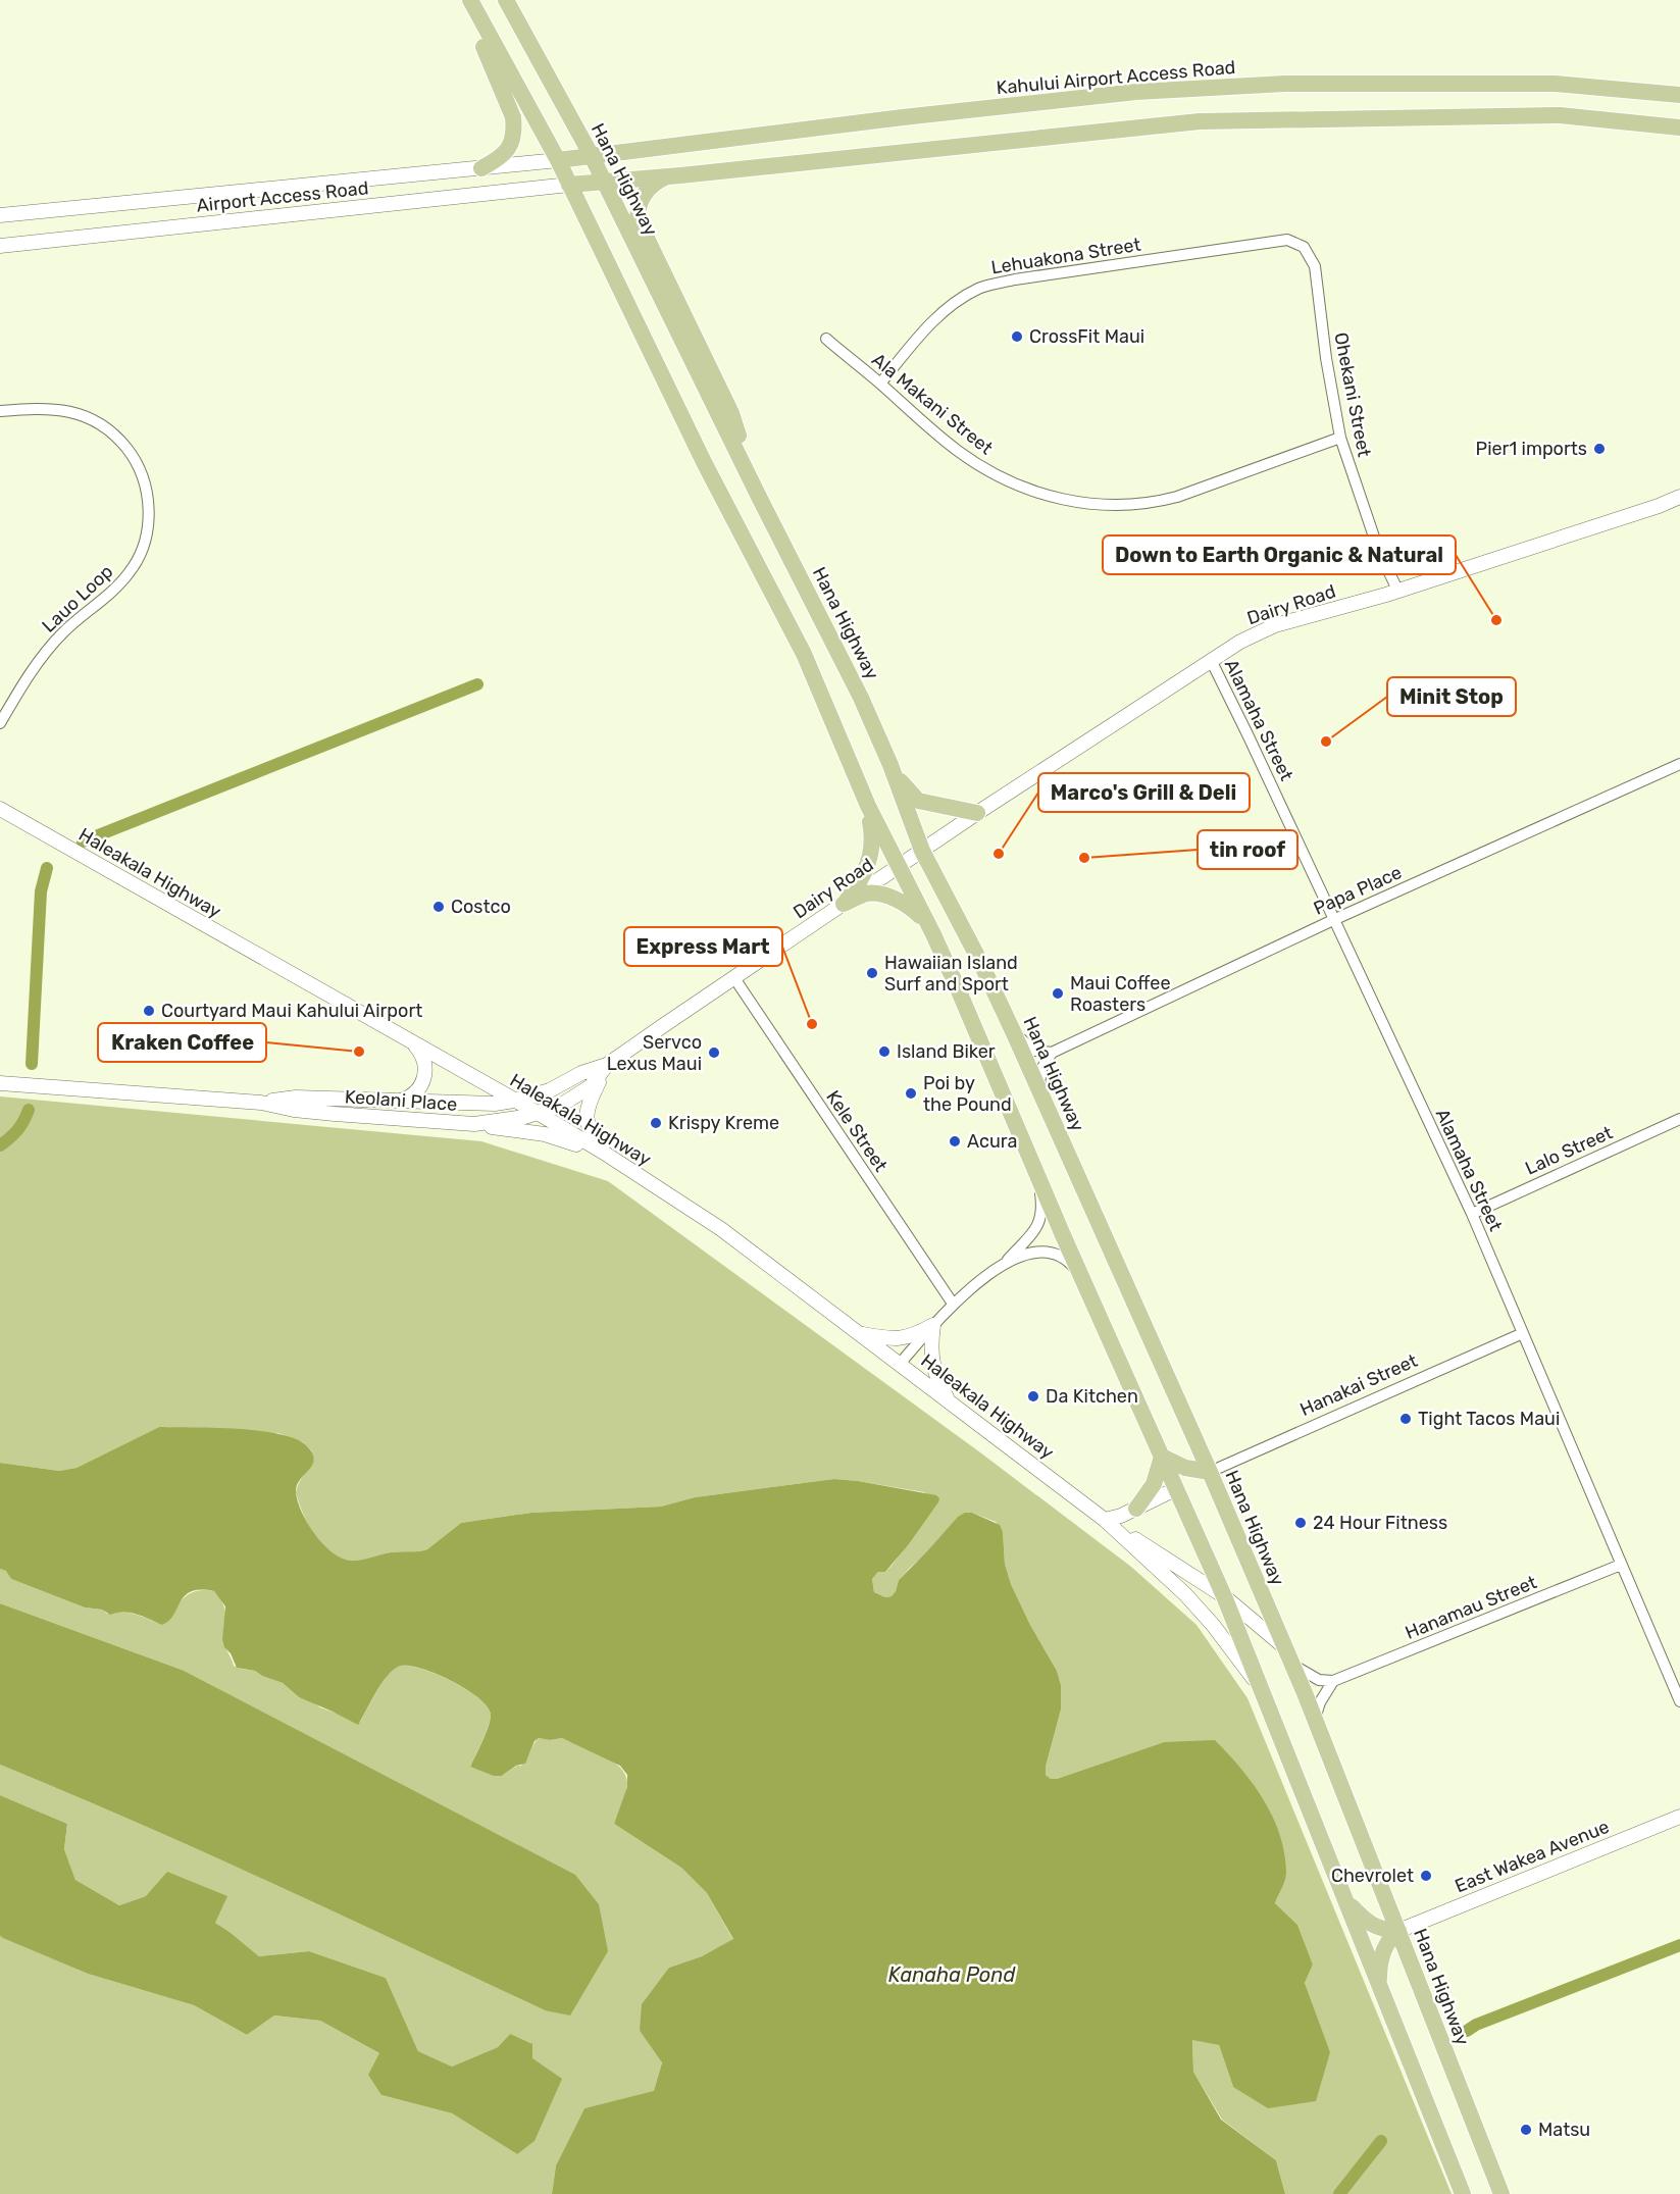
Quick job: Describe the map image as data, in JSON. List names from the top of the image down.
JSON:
{
  "streets": {
    "main road": ["Kahului Airport Access Road", "Hana Highway"],
    "street": [
      "Airport Access Road",
      "Lehuakona Street",
      "Ohekani Street",
      "Ala Makani Street",
      "Lauo Loop",
      "Dairy Road",
      "Alamaha Street",
      "Haleakala Highway",
      "Papa Place",
      "Keolani Place",
      "Kele Street",
      "Lalo Street",
      "Hanakai Street",
      "Hanamau Street",
      "East Wakea Avenue"
    ]
  },
  "crossings": [
    ["Kahului Airport Access Road", "Hana Highway"],
    ["Kahului Airport Access Road", "Airport Access Road"],
    ["Hana Highway", "Dairy Road"],
    ["Hana Highway", "Haleakala Highway"],
    ["Hana Highway", "Hanakai Street"],
    ["Hana Highway", "East Wakea Avenue"],
    ["Lehuakona Street", "Ohekani Street"],
    ["Lehuakona Street", "Ala Makani Street"],
    ["Ohekani Street", "Ala Makani Street"],
    ["Ohekani Street", "Dairy Road"],
    ["Dairy Road", "Alamaha Street"],
    ["Dairy Road", "Haleakala Highway"],
    ["Dairy Road", "Keolani Place"],
    ["Dairy Road", "Kele Street"],
    ["Alamaha Street", "Papa Place"],
    ["Alamaha Street", "Lalo Street"],
    ["Alamaha Street", "Hanakai Street"],
    ["Alamaha Street", "Hanamau Street"],
    ["Haleakala Highway", "Keolani Place"]
  ],
  "water": ["Kanaha Pond"],
  "places": [
    "CrossFit Maui",
    "Pier1 imports",
    "Down to Earth Organic & Natural",
    "Minit Stop",
    "Marco's Grill & Deli",
    "tin roof",
    "Costco",
    "Hawaiian Island Surf and Sport",
    "Maui Coffee Roasters",
    "Courtyard Maui Kahului Airport",
    "Express Mart",
    "Kraken Coffee",
    "Island Biker",
    "Servco Lexus Maui",
    "Poi by the Pound",
    "Krispy Kreme",
    "Acura",
    "Da Kitchen",
    "Tight Tacos Maui",
    "24 Hour Fitness",
    "Chevrolet",
    "Matsu"
  ]
}
